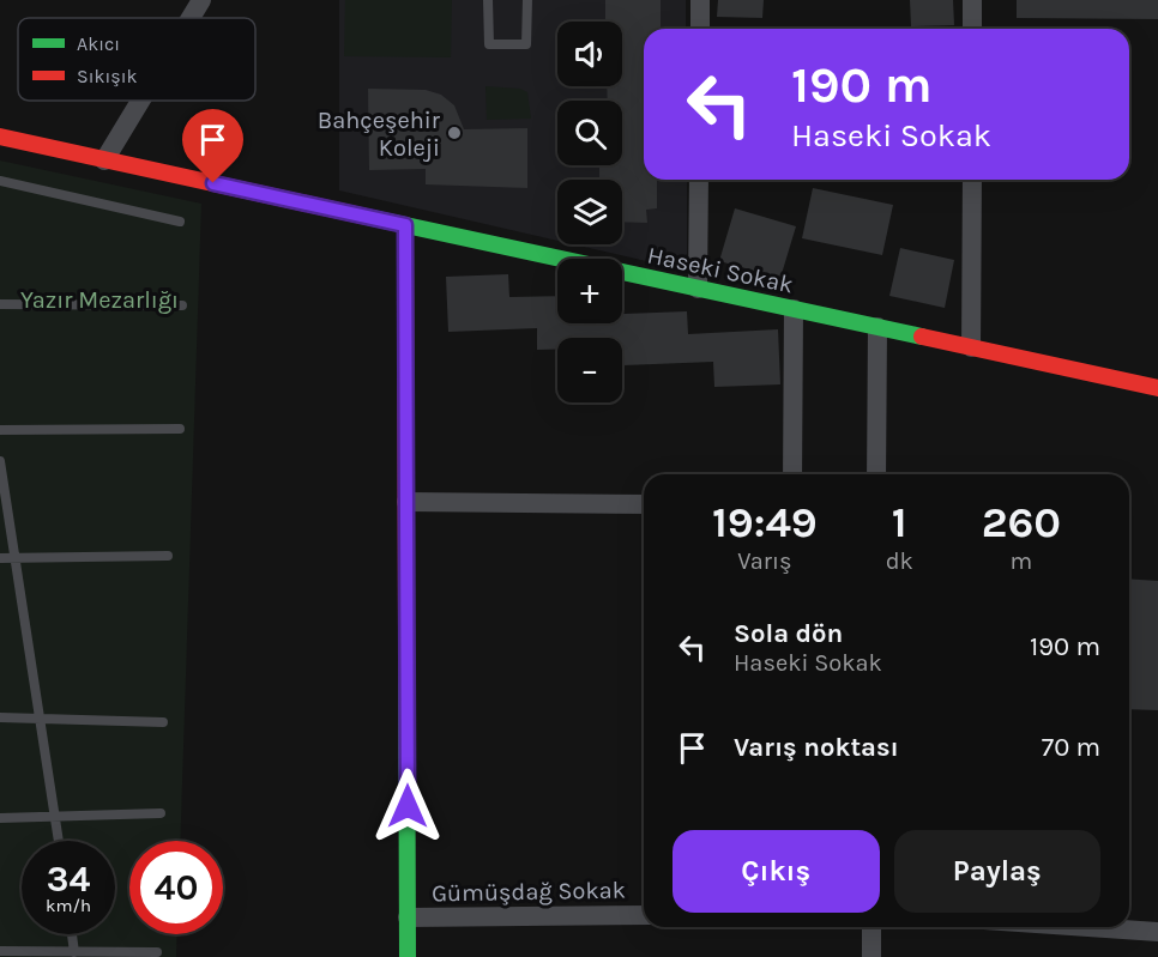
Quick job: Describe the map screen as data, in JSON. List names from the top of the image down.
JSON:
{
  "streets": {
    "street": ["Haseki Sokak", "Gümüşdağ Sokak"]
  },
  "parks": ["Yazır Mezarlığı"],
  "places": ["Bahçeşehir Koleji"],
  "legend": ["Akıcı", "Sıkışık"],
  "page": {
    "map_buttons": ["+", "−"],
    "turn": ["190 m", "Haseki Sokak"],
    "eta": [
      "19:49",
      "Varış",
      "1",
      "dk",
      "260",
      "m"
    ],
    "list": [
      {
        "name": "Sola dön",
        "note": "Haseki Sokak",
        "value": "190 m"
      },
      {
        "name": "Varış noktası",
        "value": "70 m"
      }
    ],
    "buttons": ["Çıkış", "Paylaş"],
    "speed": "34 km/h",
    "limit": "40"
  }
}
